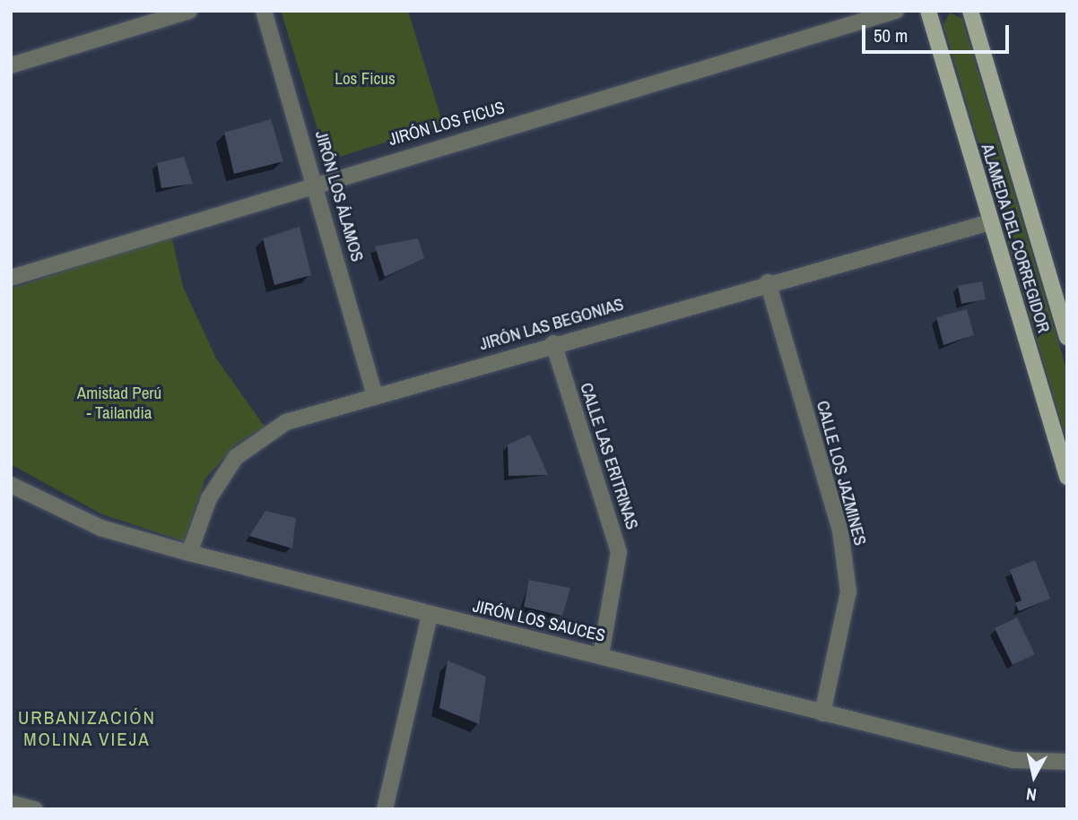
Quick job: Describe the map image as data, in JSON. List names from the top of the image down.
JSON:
{
  "streets": {
    "main road": ["ALAMEDA DEL CORREGIDOR"],
    "street": [
      "JIRÓN LOS FICUS",
      "JIRÓN LOS ÁLAMOS",
      "JIRÓN LAS BEGONIAS",
      "CALLE LAS ERITRINAS",
      "CALLE LOS JAZMINES",
      "JIRÓN LOS SAUCES"
    ]
  },
  "crossings": [
    ["JIRÓN LOS FICUS", "JIRÓN LOS ÁLAMOS"],
    ["JIRÓN LOS ÁLAMOS", "JIRÓN LAS BEGONIAS"],
    ["ALAMEDA DEL CORREGIDOR", "JIRÓN LAS BEGONIAS"],
    ["JIRÓN LAS BEGONIAS", "CALLE LAS ERITRINAS"],
    ["JIRÓN LAS BEGONIAS", "CALLE LOS JAZMINES"],
    ["JIRÓN LAS BEGONIAS", "JIRÓN LOS SAUCES"],
    ["CALLE LAS ERITRINAS", "JIRÓN LOS SAUCES"],
    ["CALLE LOS JAZMINES", "JIRÓN LOS SAUCES"]
  ],
  "districts": ["URBANIZACIÓN MOLINA VIEJA"],
  "parks": ["Los Ficus", "Amistad Perú - Tailandia"],
  "scale_bar": "50 m",
  "north": "bottom"
}
